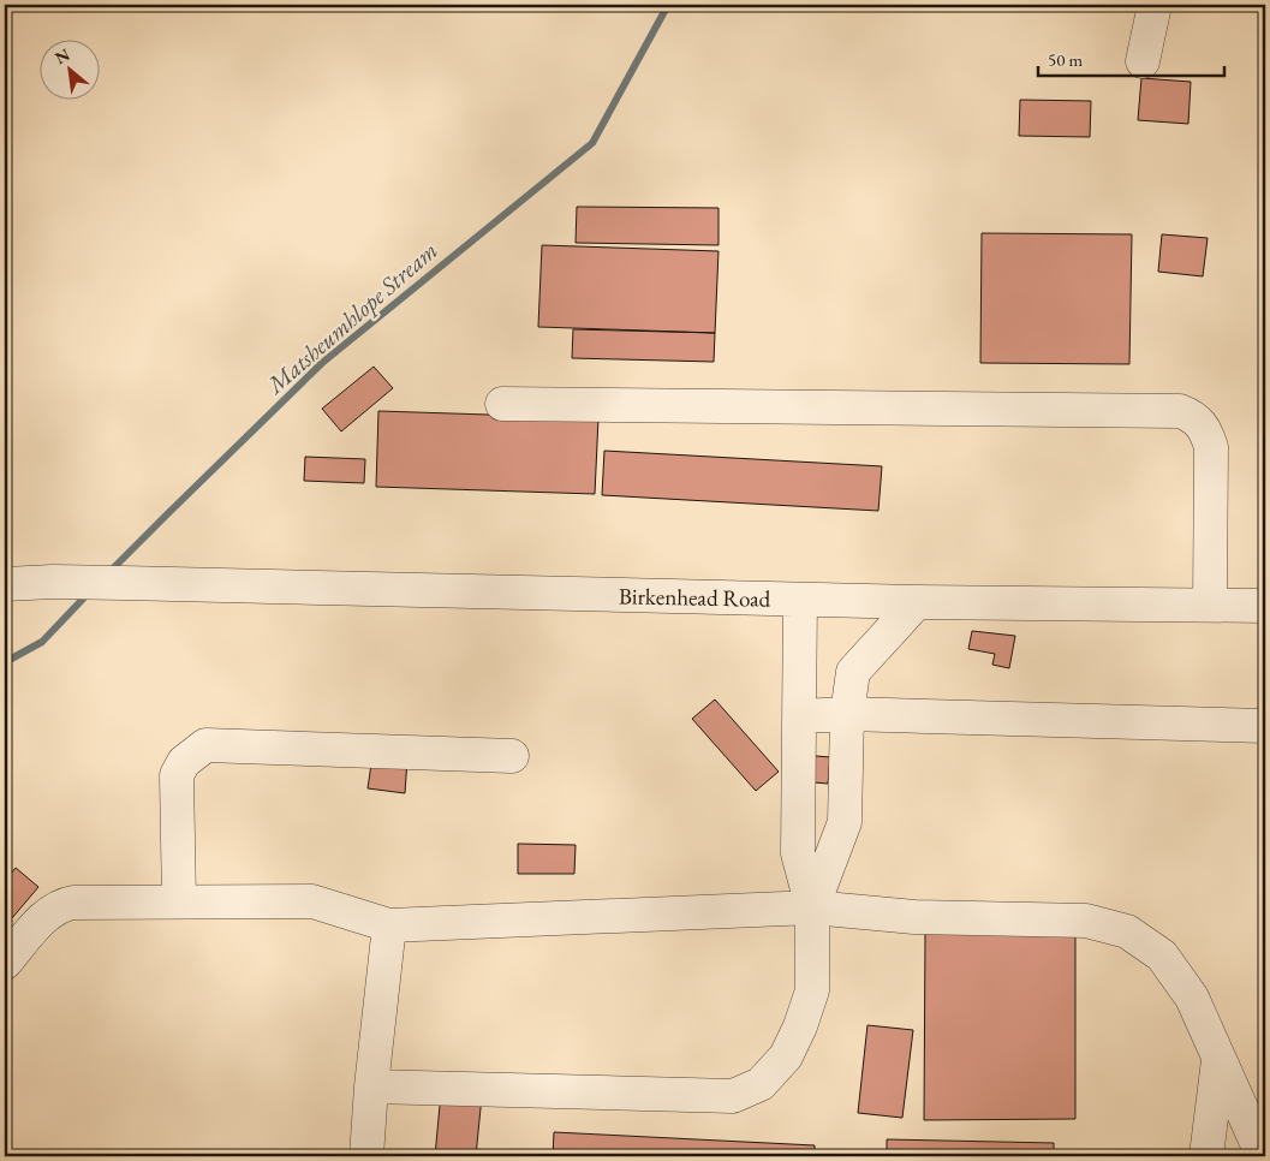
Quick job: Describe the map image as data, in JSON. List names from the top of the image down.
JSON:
{
  "streets": {
    "street": ["Birkenhead Road"]
  },
  "water": ["Matsheumhlope Stream"],
  "scale_bar": "50 m",
  "north": "top left"
}
